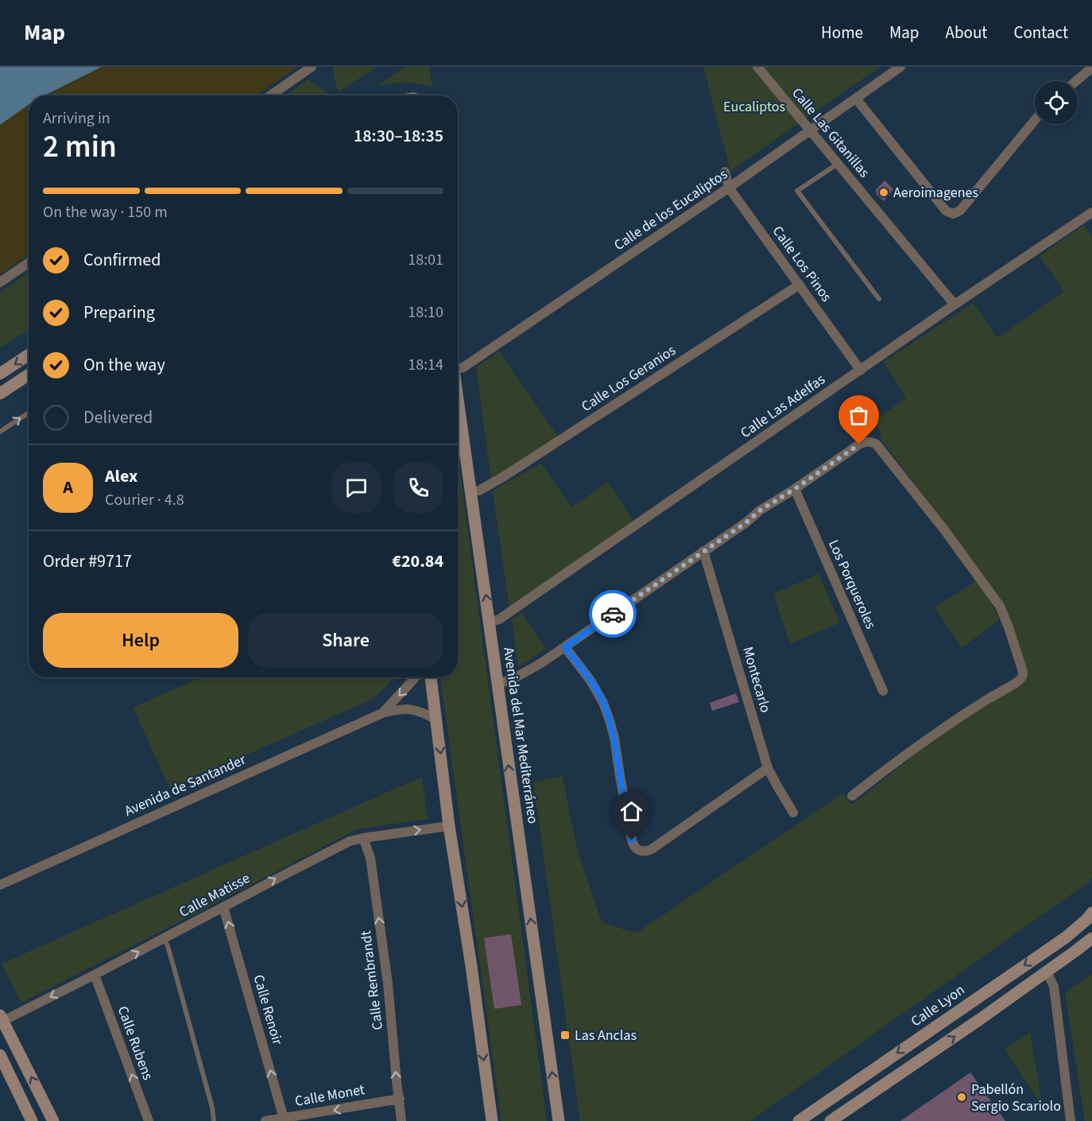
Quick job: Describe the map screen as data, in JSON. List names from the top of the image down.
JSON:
{
  "streets": {
    "street": [
      "Calle Las Gitanillas",
      "Calle de los Eucaliptos",
      "Calle Los Pinos",
      "Calle Los Geranios",
      "Calle Las Adelfas",
      "Los Porqueroles",
      "Montecarlo",
      "Avenida del Mar Mediterráneo",
      "Avenida de Santander",
      "Calle Matisse",
      "Calle Rembrandt",
      "Calle Lyon",
      "Calle Renoir",
      "Calle Rubens",
      "Calle Monet"
    ]
  },
  "crossings": [
    ["Calle Las Gitanillas", "Calle de los Eucaliptos"],
    ["Calle Las Gitanillas", "Calle Las Adelfas"],
    ["Calle de los Eucaliptos", "Calle Los Pinos"],
    ["Calle Los Pinos", "Calle Los Geranios"],
    ["Calle Los Pinos", "Calle Las Adelfas"],
    ["Calle Los Geranios", "Avenida del Mar Mediterráneo"],
    ["Calle Las Adelfas", "Avenida del Mar Mediterráneo"],
    ["Calle Matisse", "Calle Rembrandt"],
    ["Calle Matisse", "Calle Renoir"],
    ["Calle Matisse", "Calle Rubens"],
    ["Calle Rembrandt", "Calle Monet"],
    ["Calle Renoir", "Calle Monet"]
  ],
  "one_way": ["Calle Renoir", "Calle Rubens", "Calle Monet"],
  "parks": ["Eucaliptos"],
  "places": {
    "other": ["Aeroimagenes", "Pabellón Sergio Scariolo"],
    "transit": ["Las Anclas"]
  },
  "page": {
    "header": "Map",
    "nav": [
      "Home",
      "Map",
      "About",
      "Contact"
    ],
    "heading": ["2 min", "Arriving in", "18:30–18:35"],
    "panel": [
      "Alex",
      "Courier · 4.8",
      "Order #9717",
      "€20.84"
    ],
    "bar": "On the way · 150 m",
    "list": [
      ["Confirmed", "18:01"],
      ["Preparing", "18:10"],
      ["On the way", "18:14"],
      "Delivered"
    ],
    "round": "A",
    "buttons": ["Help", "Share"]
  }
}
